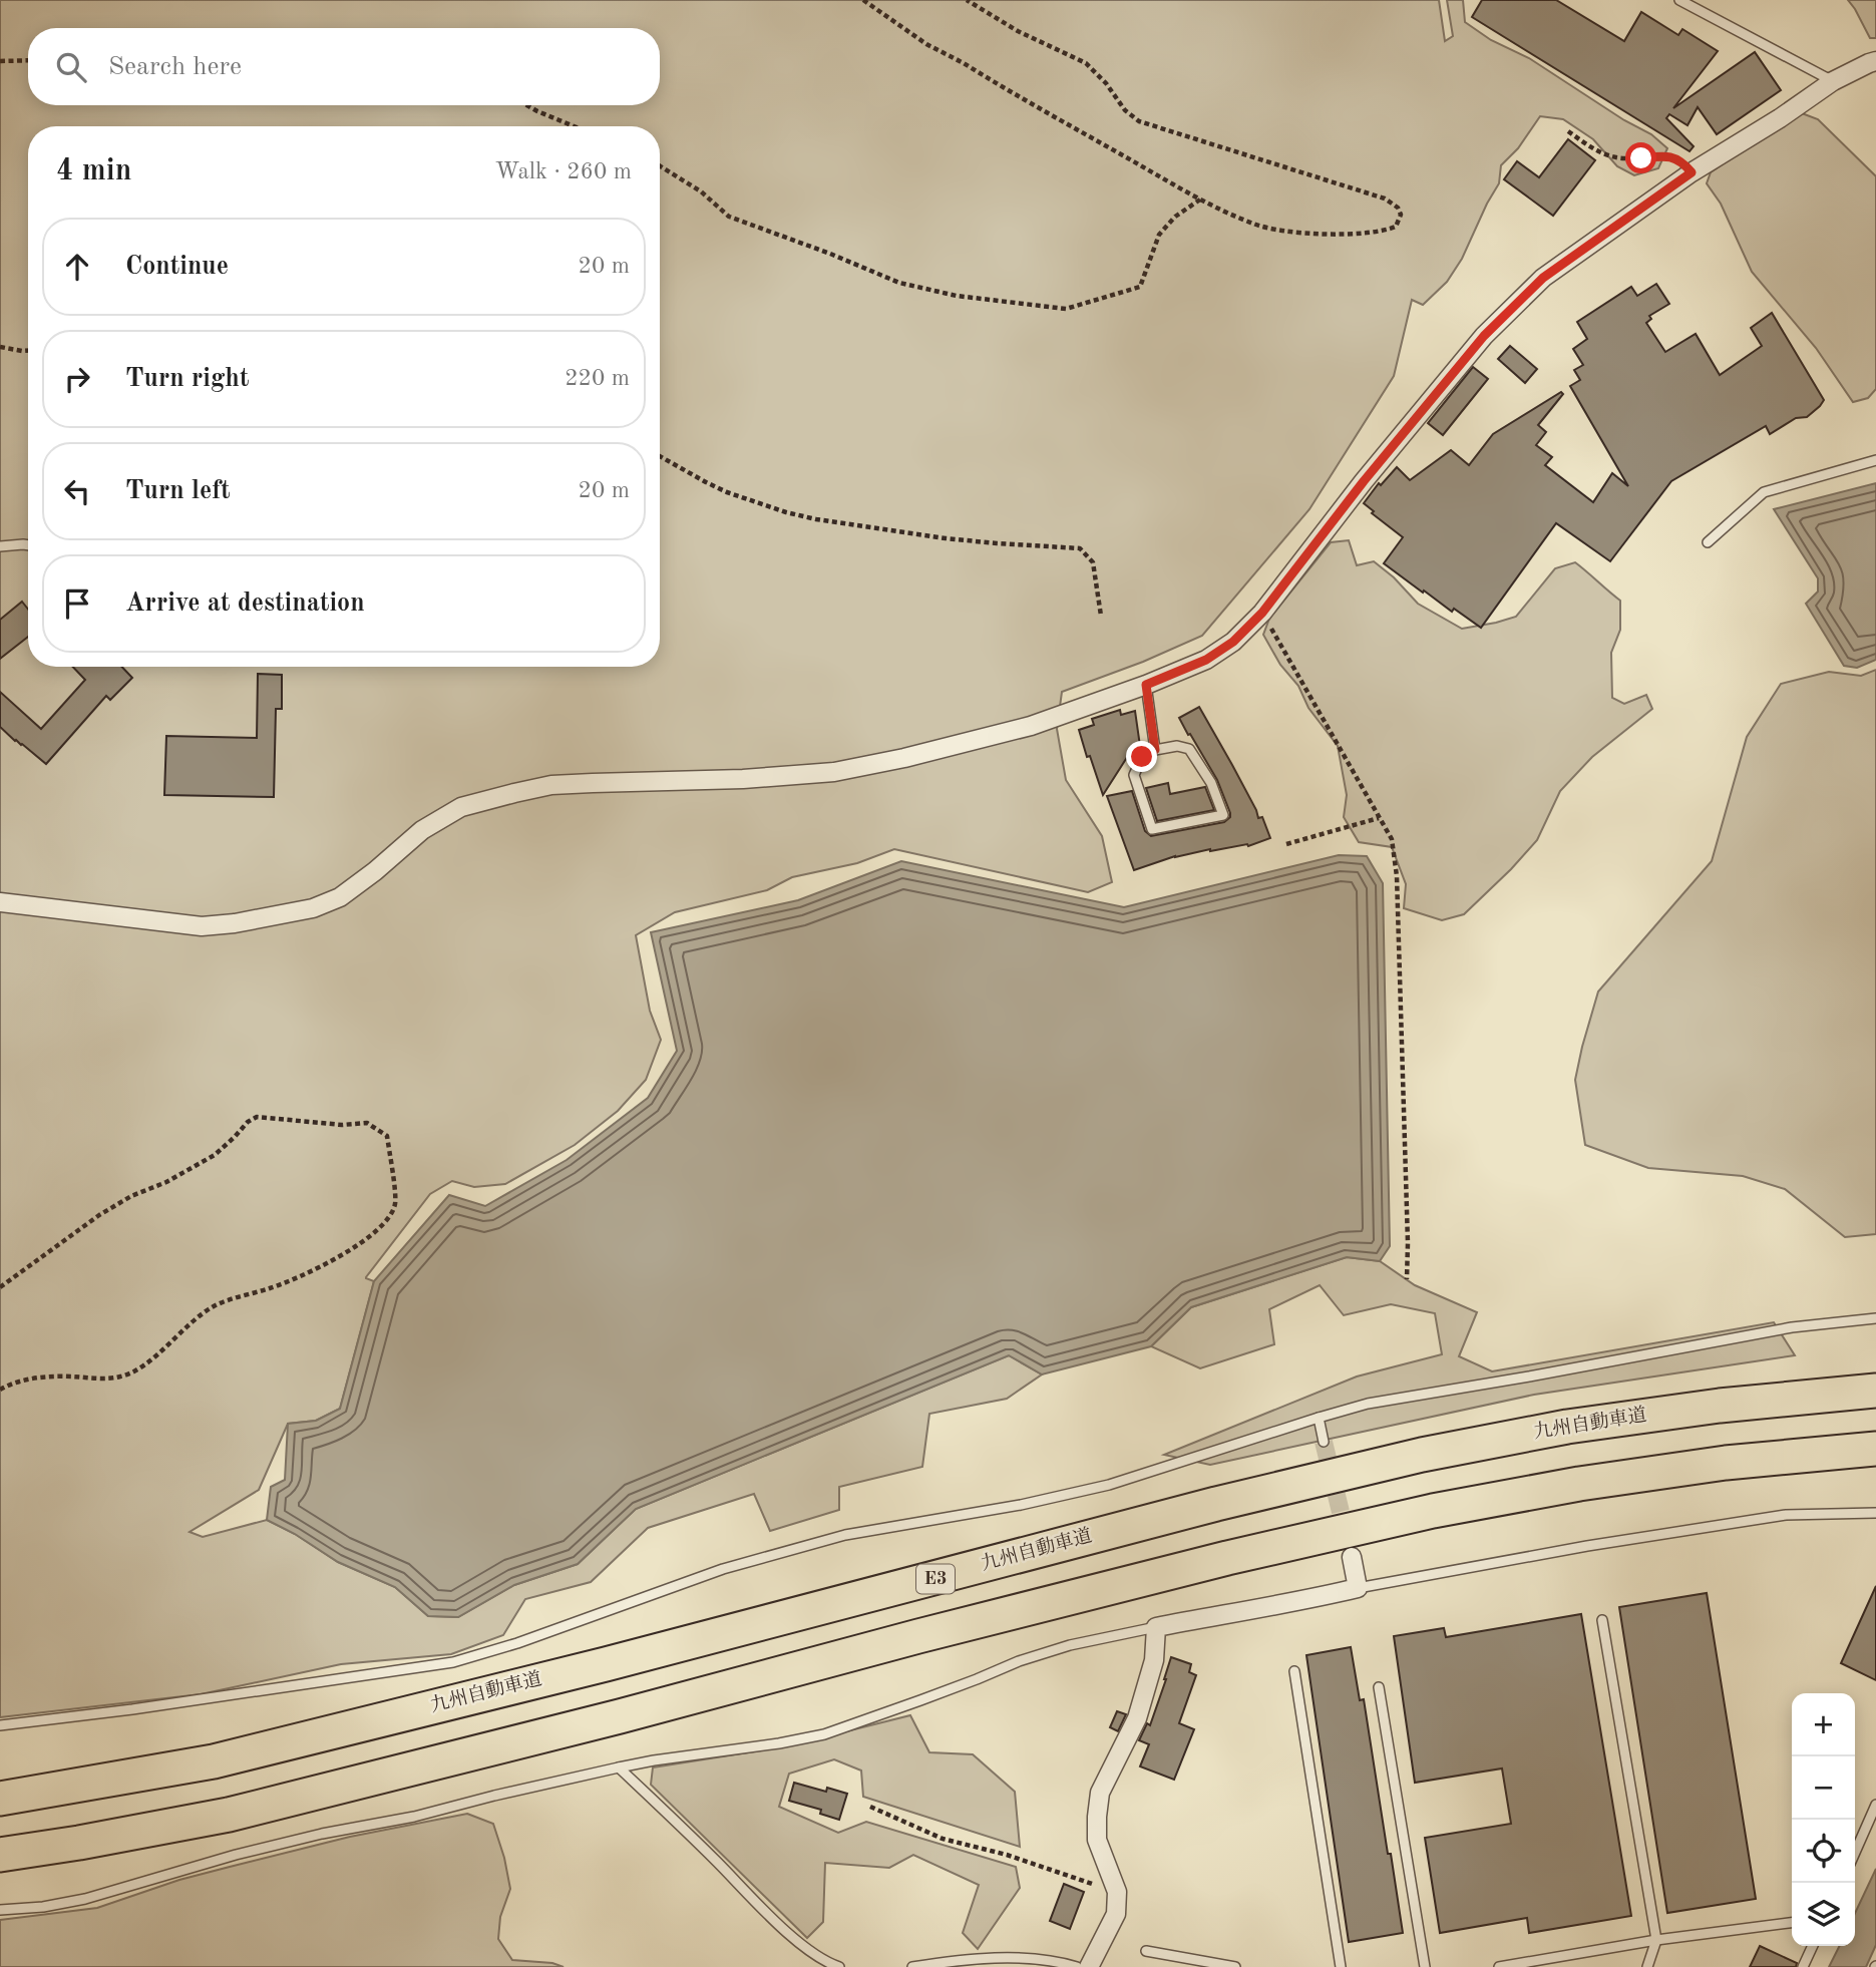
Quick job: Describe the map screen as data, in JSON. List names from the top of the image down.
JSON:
{
  "streets": {
    "highway": ["九州自動車道", "E3"]
  },
  "page": {
    "search": "Search here",
    "heading": ["4 min", "Walk · 260 m"],
    "list": [
      ["Continue", "20 m"],
      ["Turn right", "220 m"],
      ["Turn left", "20 m"],
      "Arrive at destination"
    ],
    "map_buttons": ["+", "−"]
  }
}
